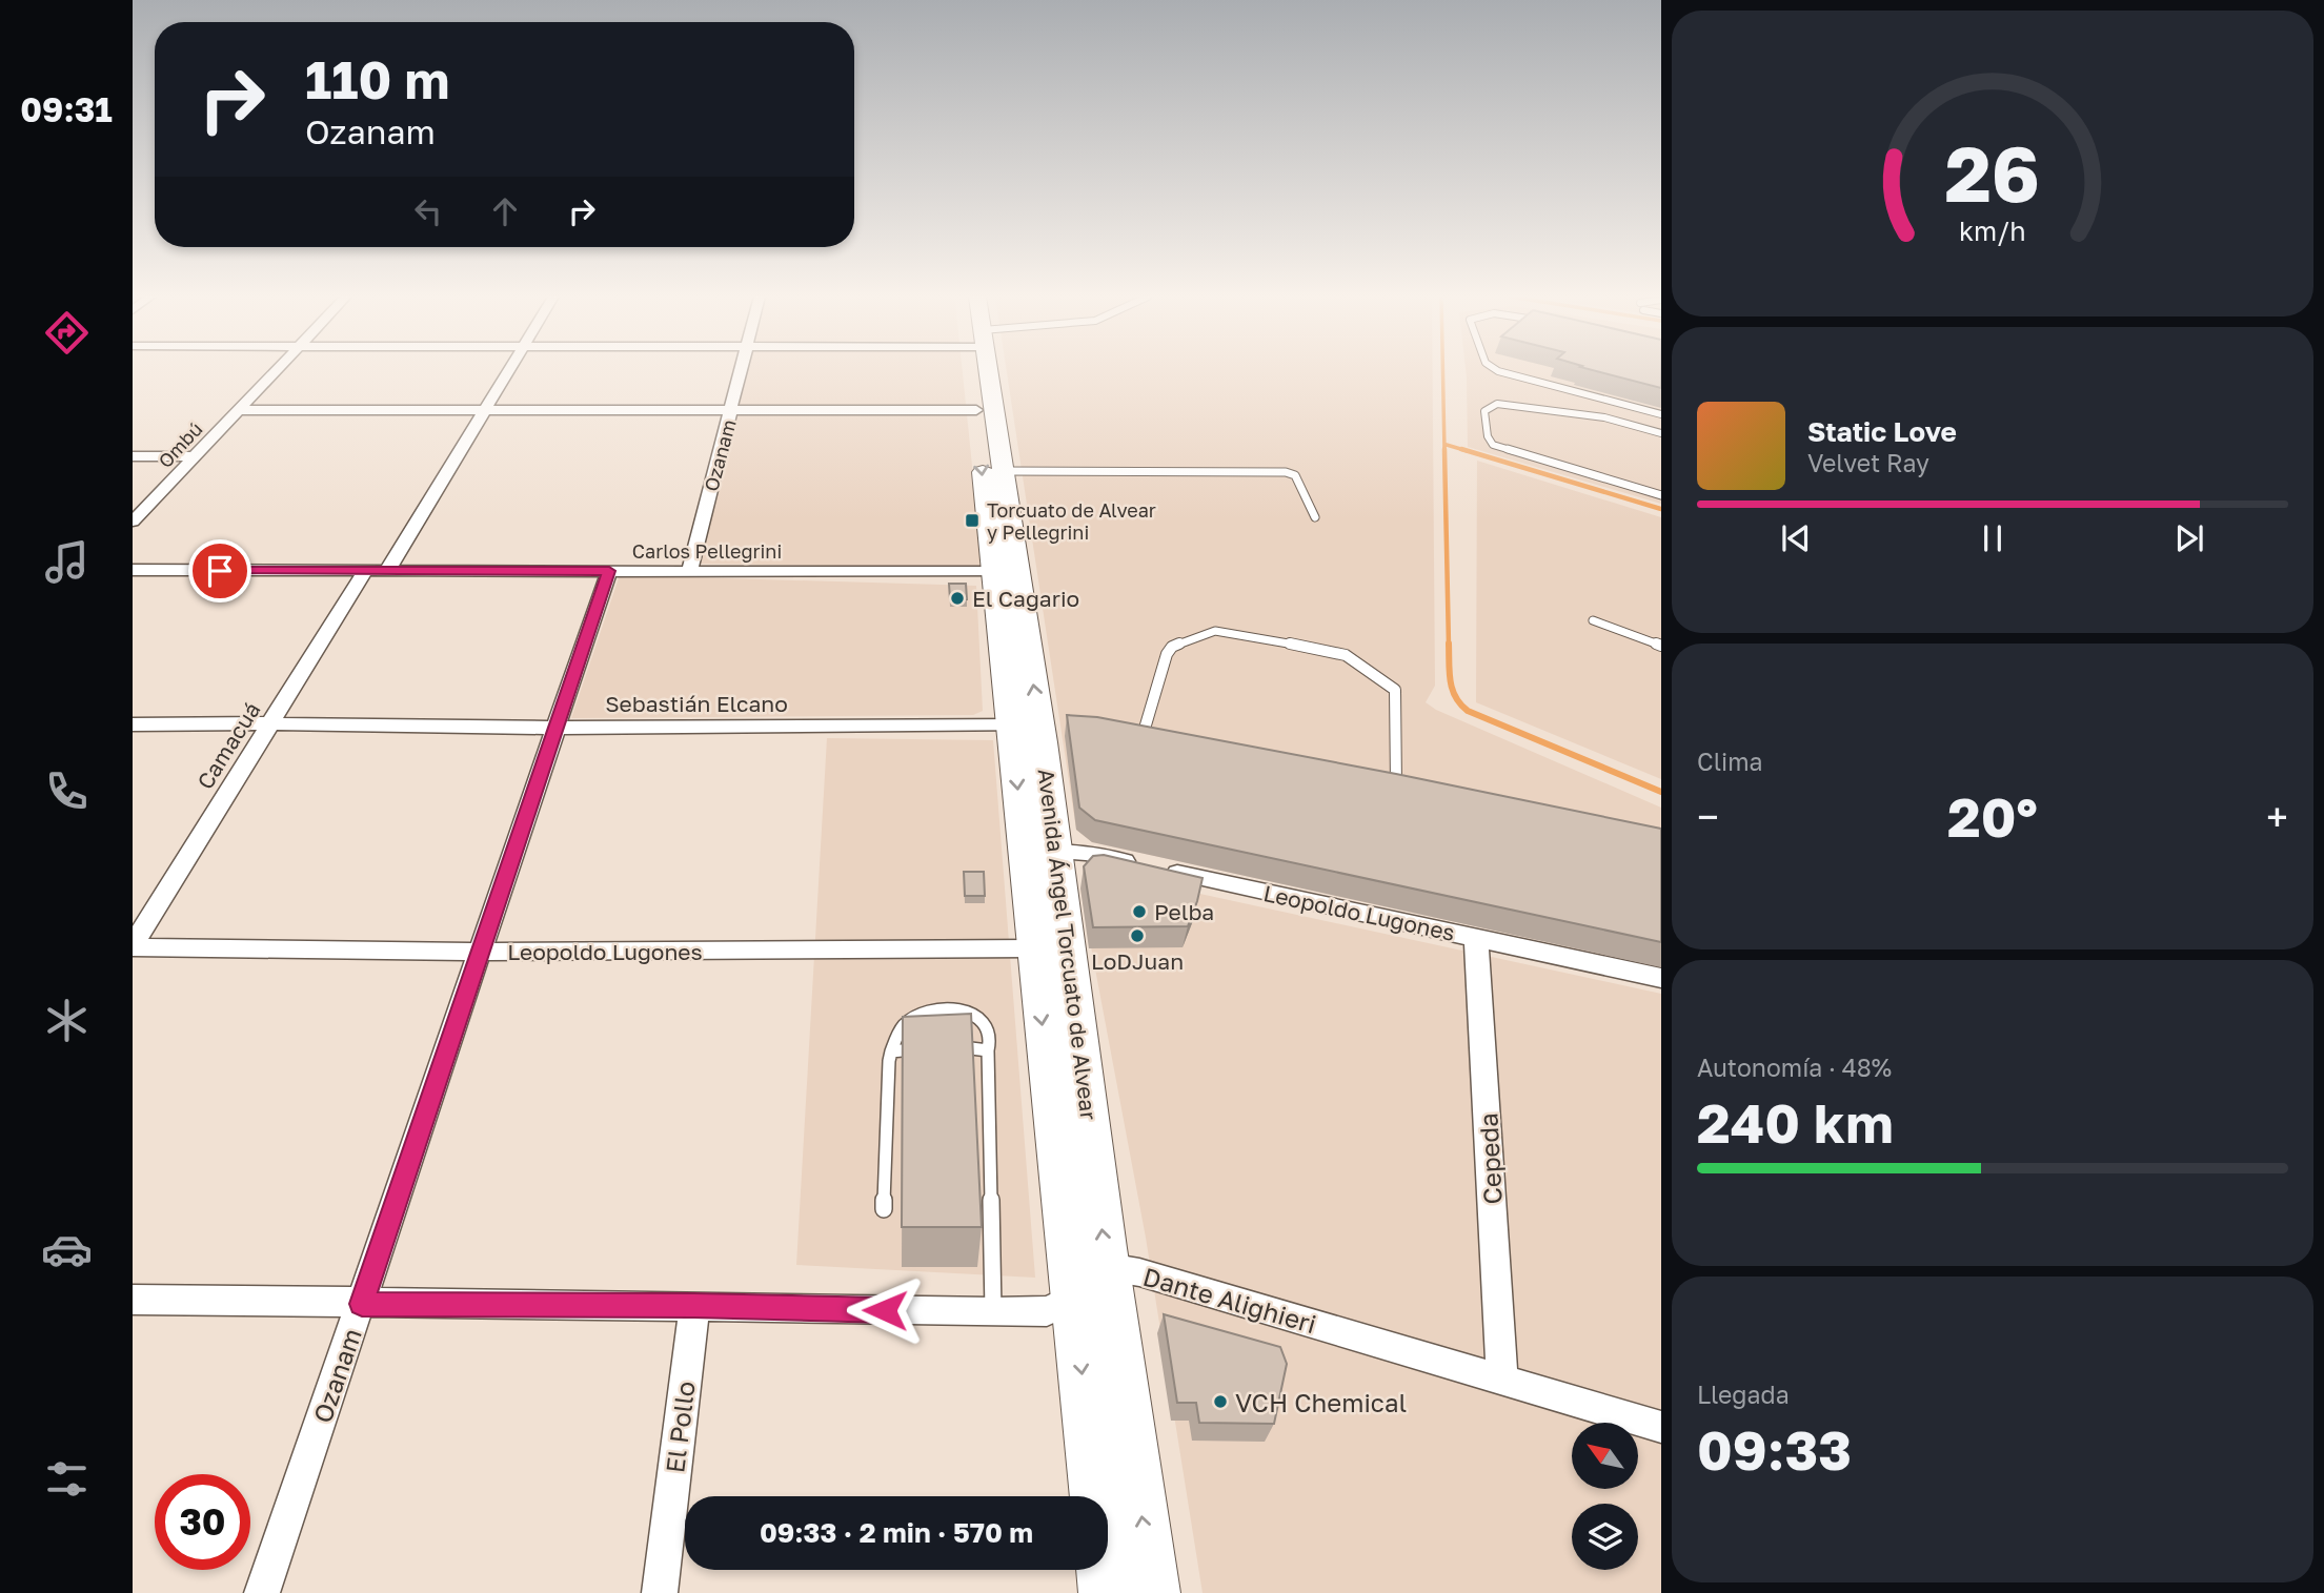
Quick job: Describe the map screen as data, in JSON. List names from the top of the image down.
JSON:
{
  "streets": {
    "main road": ["Avenida Ángel Torcuato de Alvear"],
    "street": [
      "Ombú",
      "Ozanam",
      "Carlos Pellegrini",
      "Sebastián Elcano",
      "Camacuá",
      "Leopoldo Lugones",
      "Cepeda",
      "Dante Alighieri",
      "El Pollo"
    ]
  },
  "crossings": [
    ["Ozanam", "Carlos Pellegrini"],
    ["Ozanam", "Sebastián Elcano"],
    ["Ozanam", "Leopoldo Lugones"],
    ["Ozanam", "Dante Alighieri"],
    ["Carlos Pellegrini", "Camacuá"],
    ["Carlos Pellegrini", "Avenida Ángel Torcuato de Alvear"],
    ["Sebastián Elcano", "Camacuá"],
    ["Sebastián Elcano", "Avenida Ángel Torcuato de Alvear"],
    ["Camacuá", "Leopoldo Lugones"],
    ["Leopoldo Lugones", "Avenida Ángel Torcuato de Alvear"],
    ["Leopoldo Lugones", "Cepeda"],
    ["Avenida Ángel Torcuato de Alvear", "Dante Alighieri"],
    ["Cepeda", "Dante Alighieri"],
    ["Dante Alighieri", "El Pollo"]
  ],
  "places": {
    "transit": ["Torcuato de Alvear y Pellegrini"],
    "other": [
      "El Cagario",
      "Pelba",
      "LoDJuan",
      "VCH Chemical"
    ]
  },
  "north": "top left",
  "page": {
    "tabs": "09:31",
    "turn": ["110 m", "Ozanam"],
    "song": ["Static Love", "Velvet Ray"],
    "tile": [
      "Clima",
      ["Autonomía · 48%", "240 km"],
      ["Llegada", "09:33"]
    ],
    "heat": ["−", "20°", "+"],
    "limit": "30",
    "trip": "09:33 · 2 min · 570 m",
    "gauge": ["26", "km/h"]
  }
}
